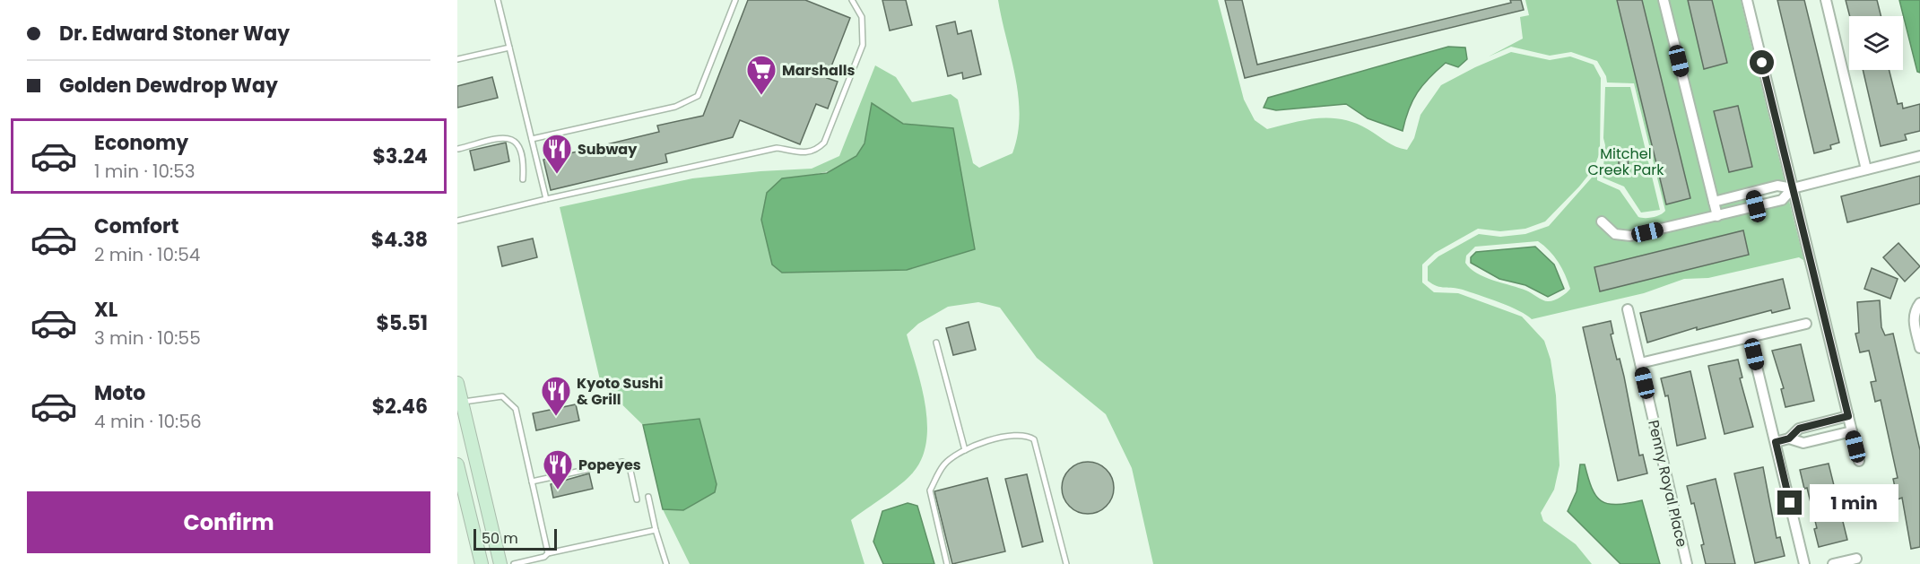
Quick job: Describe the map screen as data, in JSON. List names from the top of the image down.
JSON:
{
  "streets": {
    "street": ["Penny Royal Place"]
  },
  "parks": ["Mitchel Creek Park"],
  "places": {
    "supermarket": ["Marshalls"],
    "restaurant": ["Subway", "Kyoto Sushi & Grill", "Popeyes"]
  },
  "scale_bar": "50 m",
  "page": {
    "banner": ["Dr. Edward Stoner Way", "Golden Dewdrop Way"],
    "list": [
      {
        "name": "Economy",
        "note": "1 min · 10:53",
        "value": "$3.24"
      },
      {
        "name": "Comfort",
        "note": "2 min · 10:54",
        "value": "$4.38"
      },
      {
        "name": "XL",
        "note": "3 min · 10:55",
        "value": "$5.51"
      },
      {
        "name": "Moto",
        "note": "4 min · 10:56",
        "value": "$2.46"
      }
    ],
    "buttons": "Confirm",
    "bubble": "1 min",
    "scale": "50 m"
  }
}
